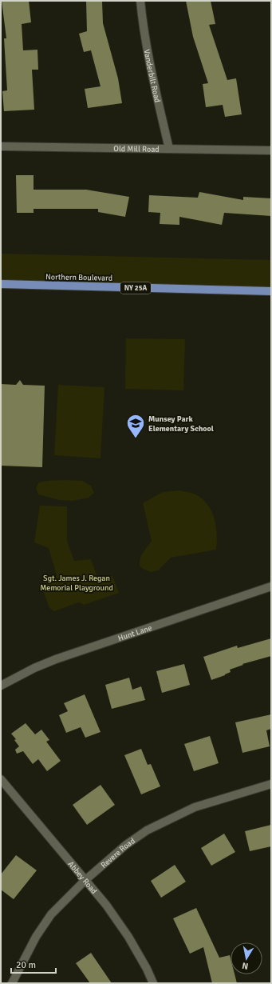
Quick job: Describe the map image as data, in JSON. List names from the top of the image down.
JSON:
{
  "streets": {
    "main road": ["Northern Boulevard", "NY 25A"],
    "street": [
      "Vanderbilt Road",
      "Old Mill Road",
      "Hunt Lane",
      "Revere Road",
      "Abbey Road"
    ]
  },
  "crossings": [
    ["Vanderbilt Road", "Old Mill Road"],
    ["Revere Road", "Abbey Road"]
  ],
  "parks": ["Sgt. James J. Regan Memorial Playground"],
  "places": {
    "school or university": ["Munsey Park Elementary School"]
  },
  "scale_bar": "20 m",
  "north": "bottom"
}
